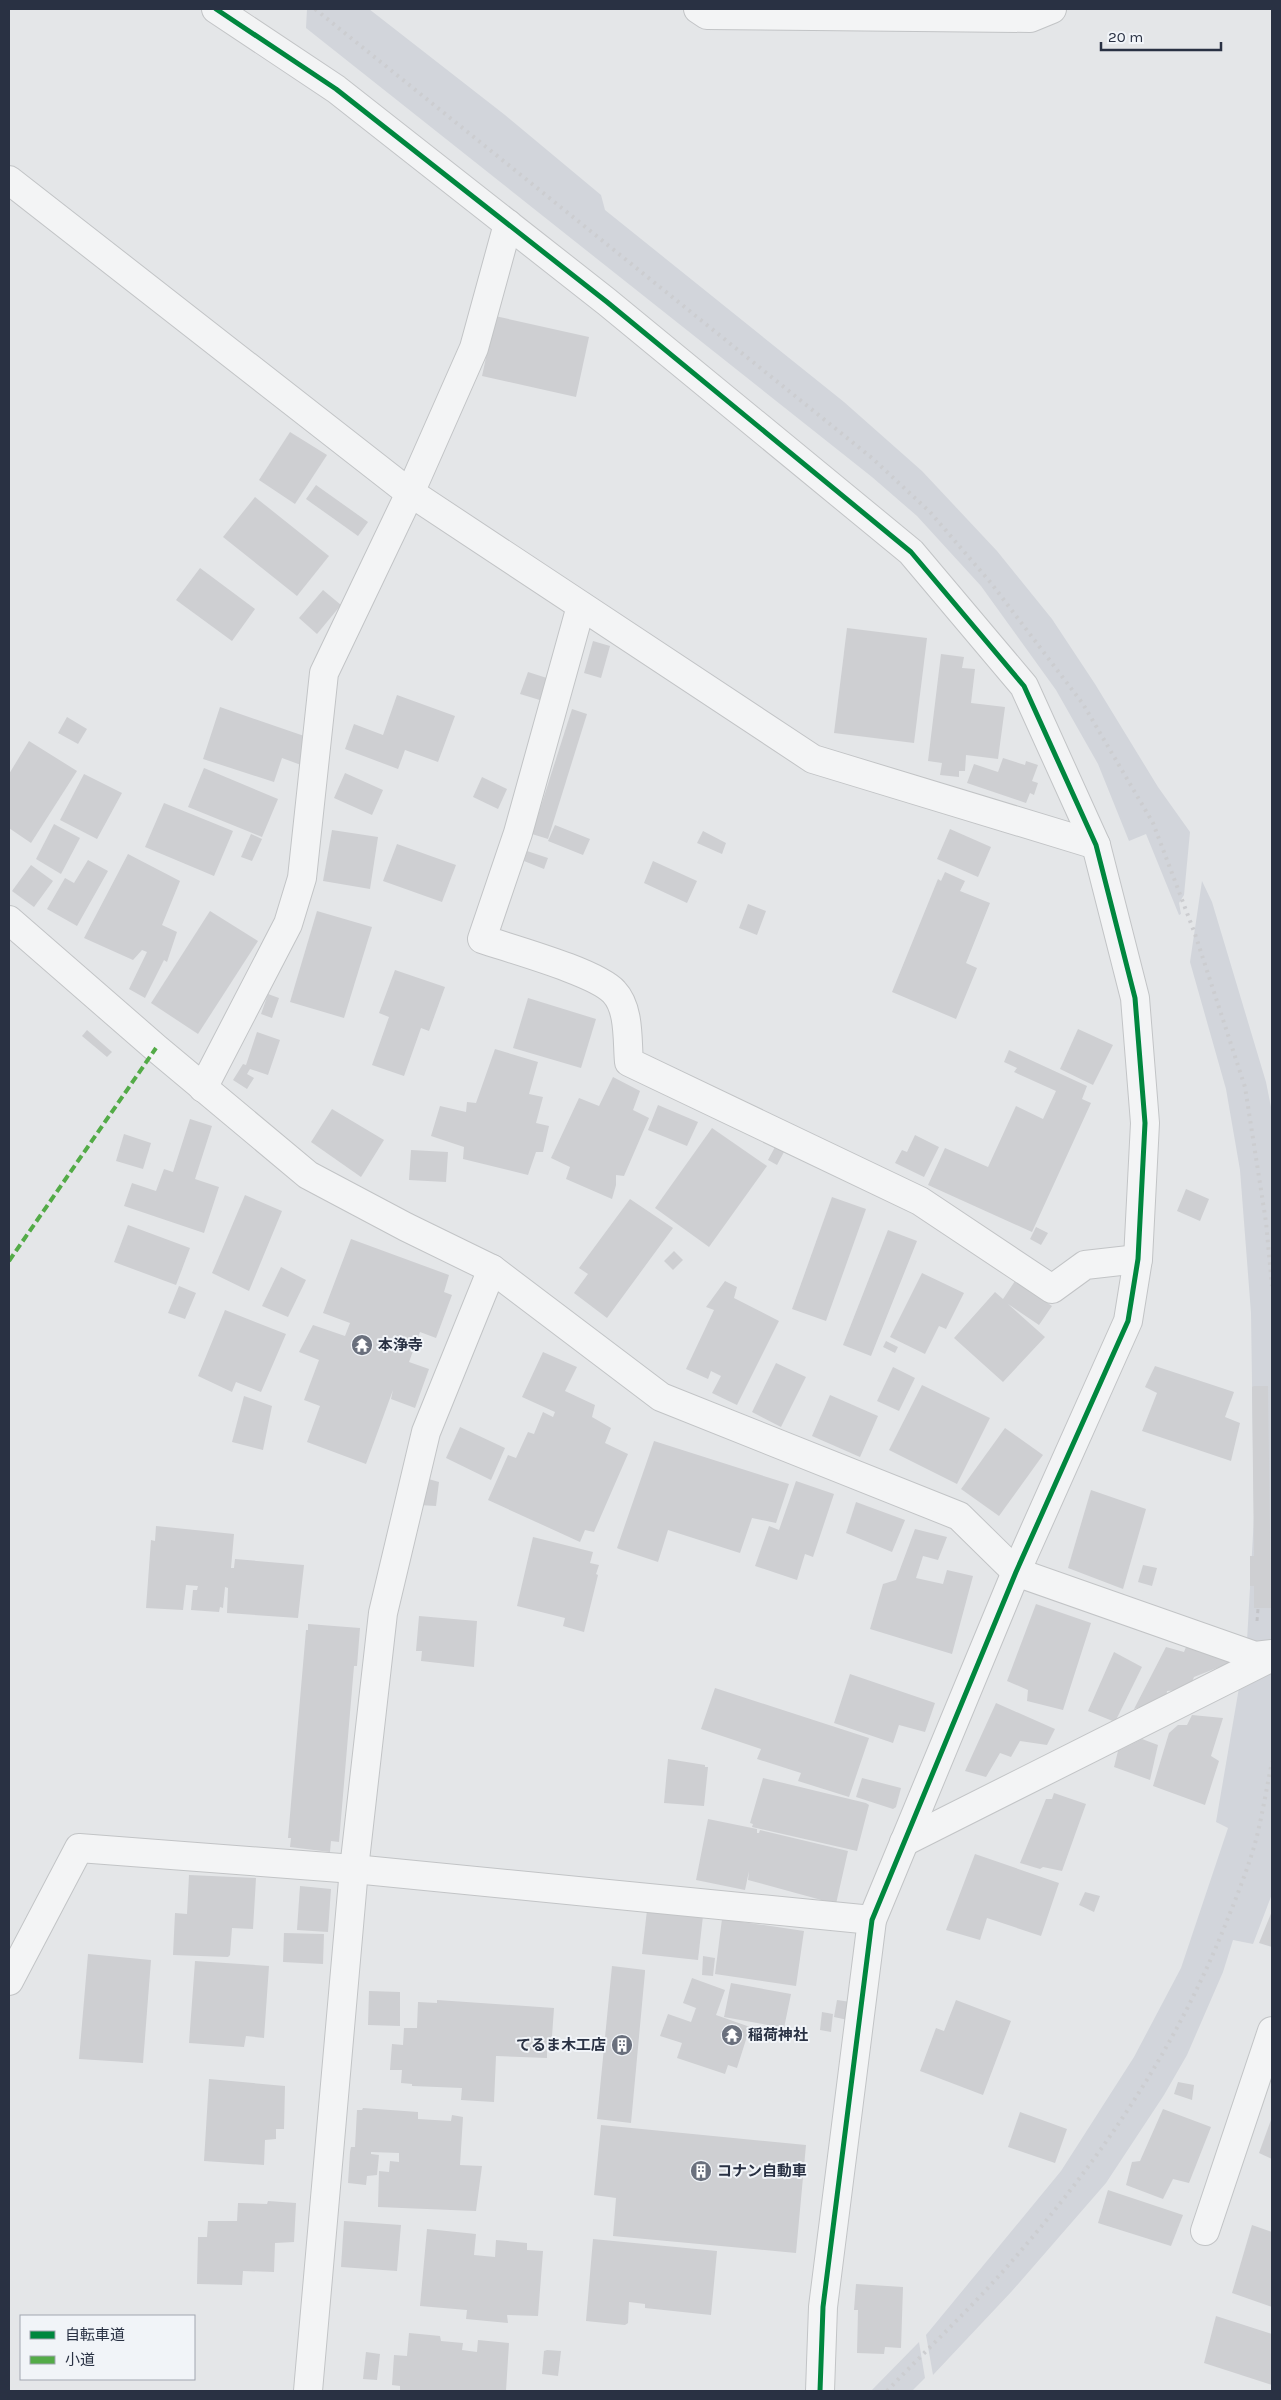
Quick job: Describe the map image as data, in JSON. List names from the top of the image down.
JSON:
{
  "places": {
    "temple": ["本浄寺", "稲荷神社"],
    "building": ["てるま木工店", "コナン自動車"]
  },
  "legend": ["自転車道", "小道"],
  "scale_bar": "20 m"
}
